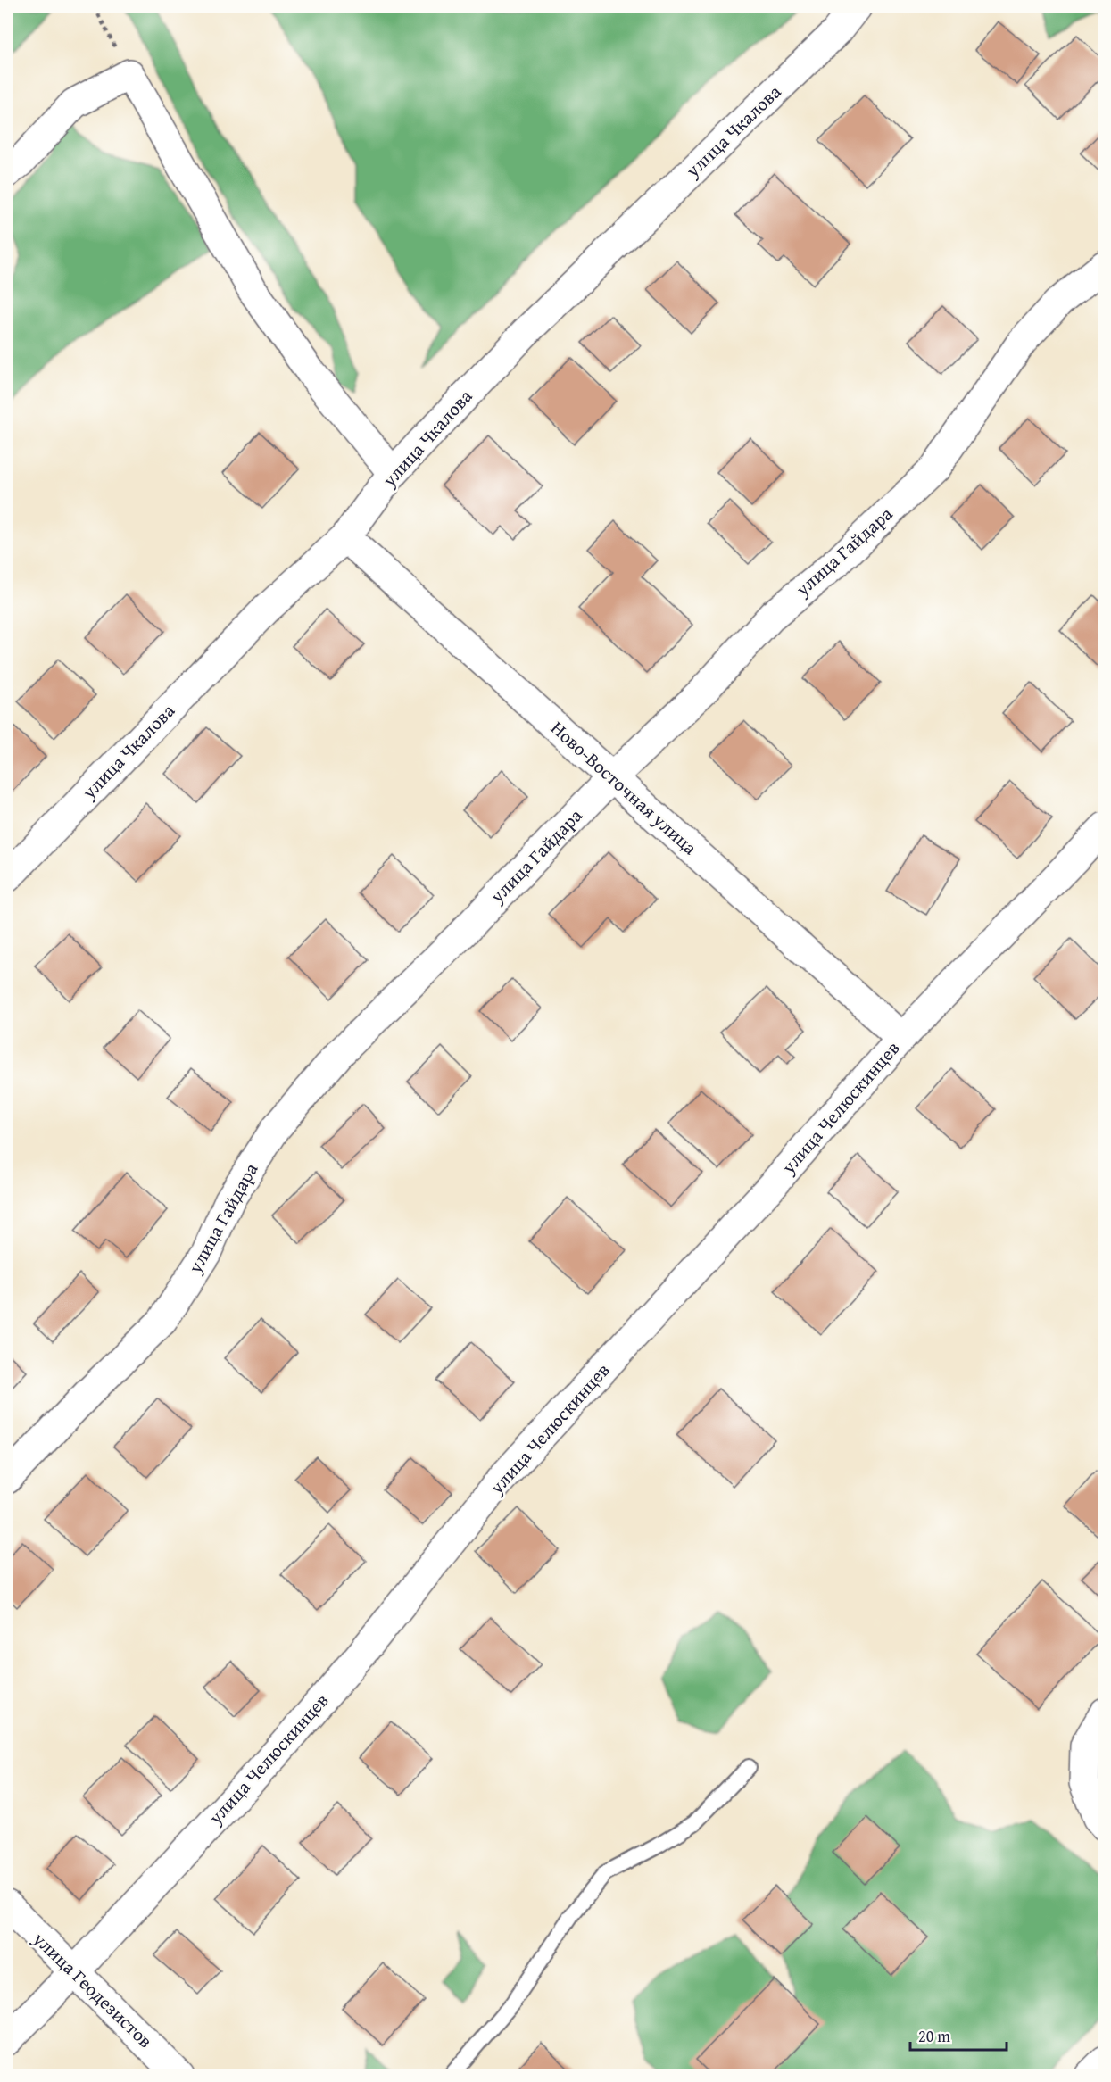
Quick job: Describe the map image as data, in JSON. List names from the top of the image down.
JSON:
{
  "streets": {
    "street": [
      "улица Чкалова",
      "улица Гайдара",
      "Ново-Восточная улица",
      "улица Челюскинцев",
      "улица Геодезистов"
    ]
  },
  "crossings": [
    ["улица Чкалова", "Ново-Восточная улица"],
    ["улица Гайдара", "Ново-Восточная улица"],
    ["Ново-Восточная улица", "улица Челюскинцев"],
    ["улица Челюскинцев", "улица Геодезистов"]
  ],
  "scale_bar": "20 m"
}
